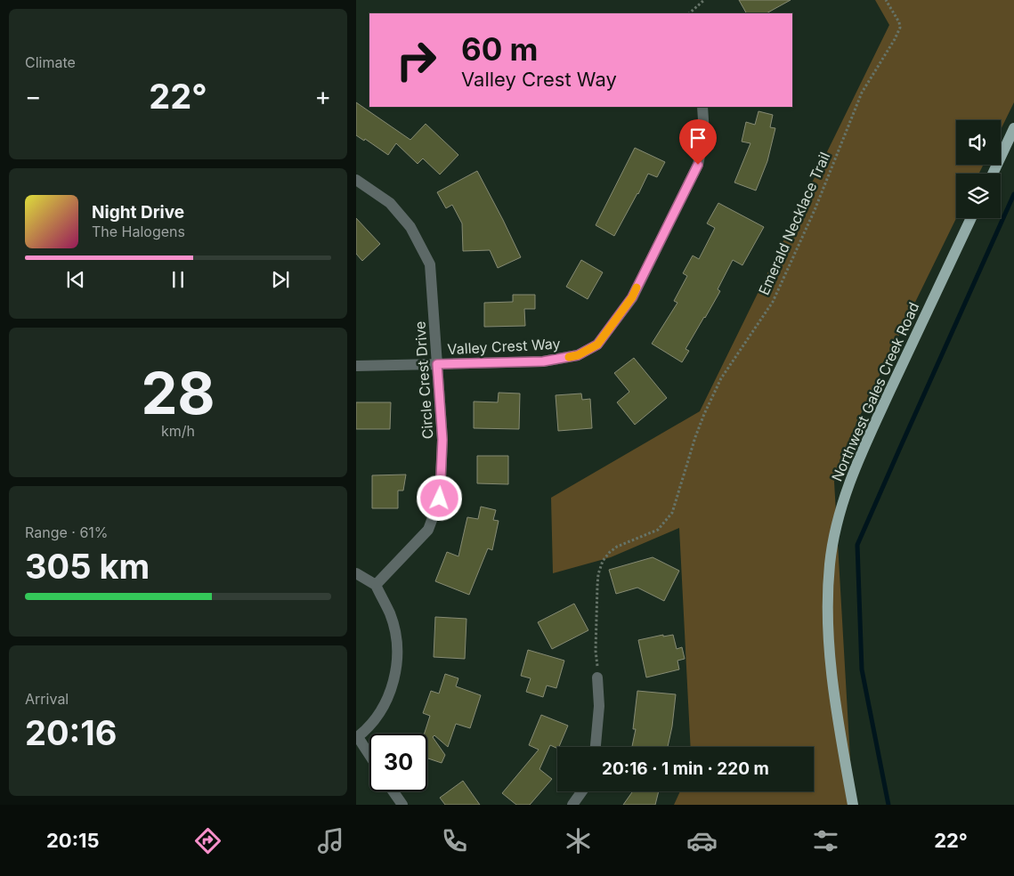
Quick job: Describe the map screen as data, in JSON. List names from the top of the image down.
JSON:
{
  "streets": {
    "main road": ["Northwest Gales Creek Road"],
    "street": ["Valley Crest Way", "Circle Crest Drive"],
    "path": ["Emerald Necklace Trail"]
  },
  "crossings": [
    ["Valley Crest Way", "Circle Crest Drive"]
  ],
  "page": {
    "tile": [
      "Climate",
      ["28", "km/h"],
      ["Range · 61%", "305 km"],
      ["Arrival", "20:16"]
    ],
    "turn": ["60 m", "Valley Crest Way"],
    "heat": ["−", "22°", "+"],
    "song": ["Night Drive", "The Halogens"],
    "limit": "30",
    "trip": "20:16 · 1 min · 220 m",
    "tabs": ["20:15", "22°"]
  }
}
